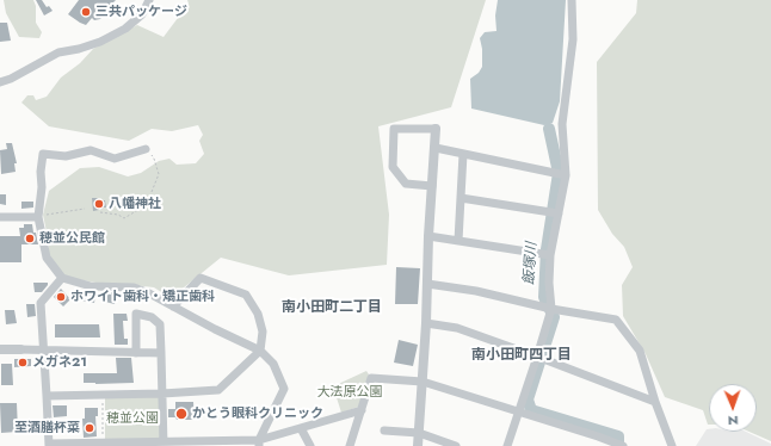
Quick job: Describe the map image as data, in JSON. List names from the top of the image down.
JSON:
{
  "districts": ["南小田町二丁目", "南小田町四丁目"],
  "water": ["飯塚川"],
  "parks": ["大法原公園", "穂並公園"],
  "places": [
    "三共パッケージ",
    "八幡神社",
    "穂並公民館",
    "ホワイト歯科・矯正歯科",
    "メガネ21",
    "かとう眼科クリニック",
    "至酒膳杯菜"
  ],
  "north": "bottom"
}
